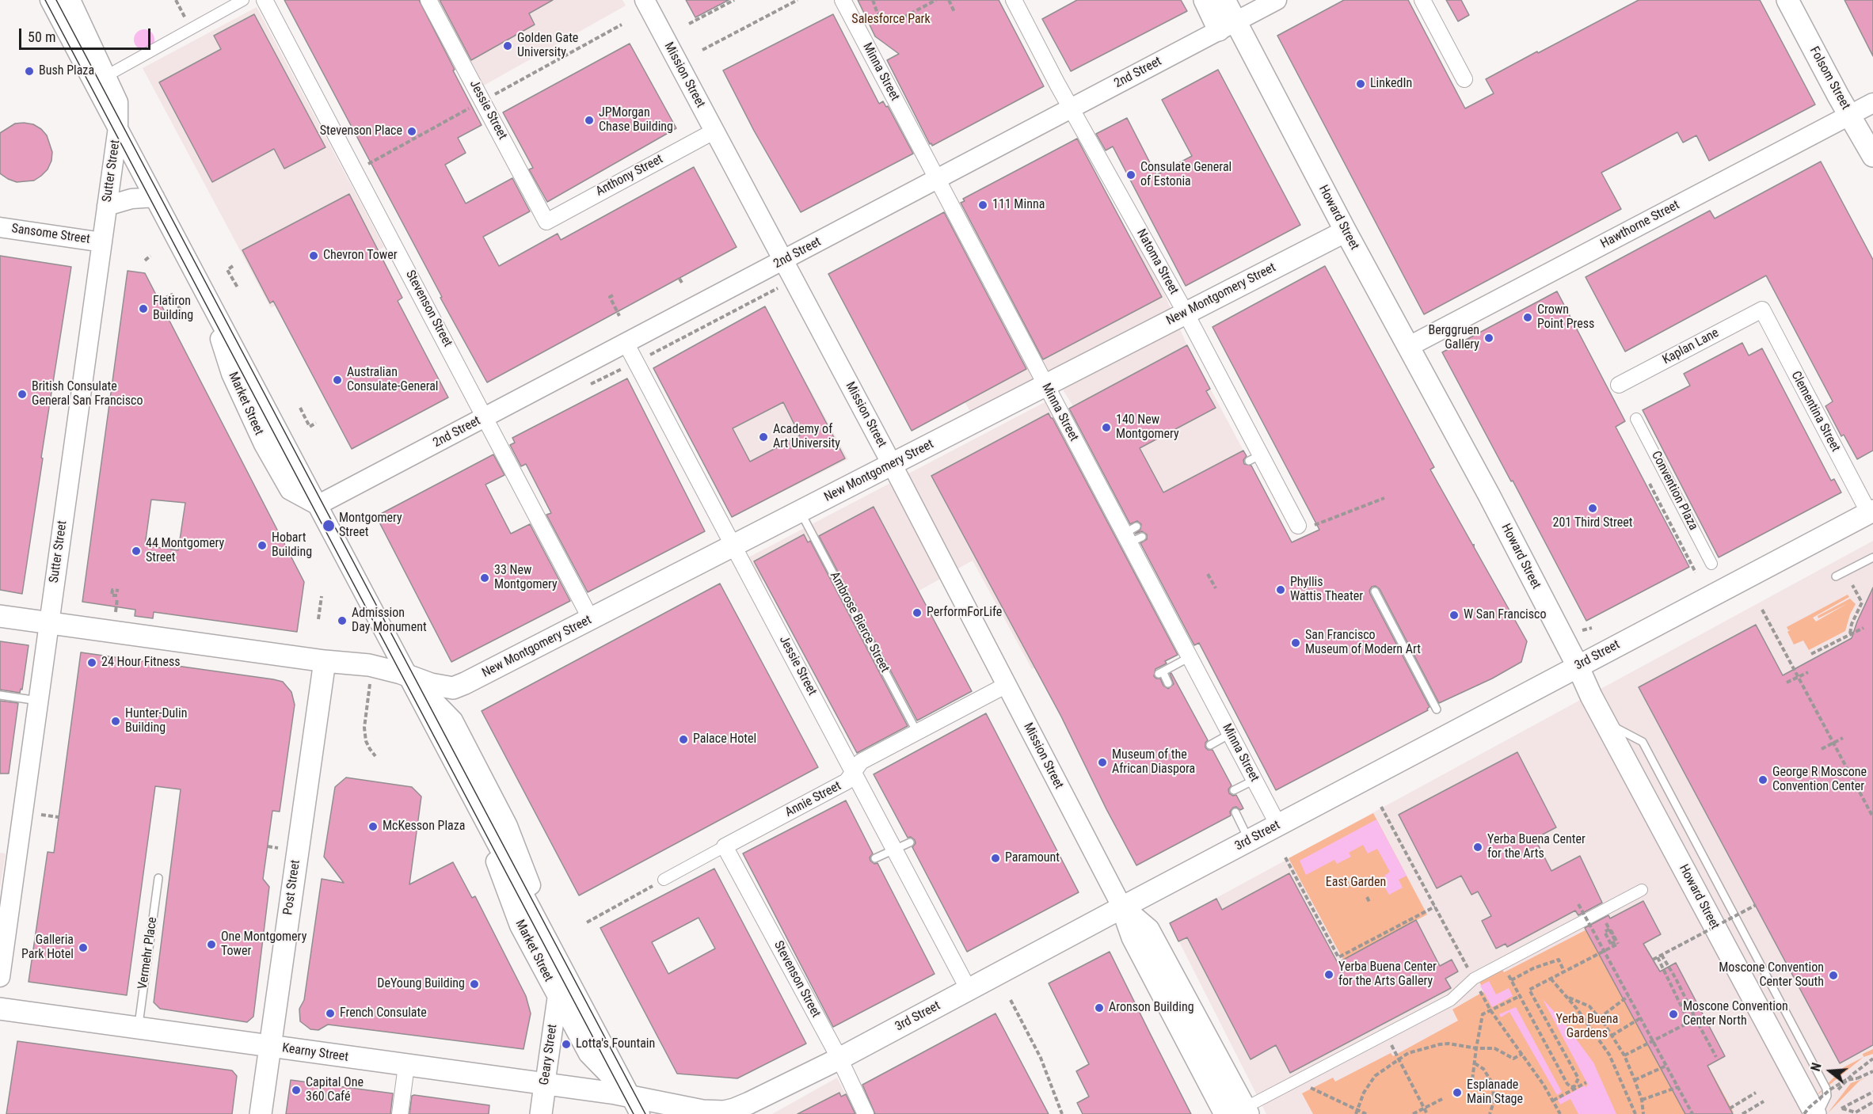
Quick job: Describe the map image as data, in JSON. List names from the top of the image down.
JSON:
{
  "streets": {
    "main road": [
      "Mission Street",
      "Folsom Street",
      "Howard Street",
      "New Montgomery Street",
      "3rd Street",
      "Post Street",
      "Kearny Street",
      "Geary Street"
    ],
    "street": [
      "Minna Street",
      "2nd Street",
      "Jessie Street",
      "Sutter Street",
      "Anthony Street",
      "Hawthorne Street",
      "Sansome Street",
      "Natoma Street",
      "Stevenson Street",
      "Kaplan Lane",
      "Market Street",
      "Clementina Street",
      "Convention Plaza",
      "Annie Street"
    ],
    "lane": ["Ambrose Bierce Street", "Vermehr Place"]
  },
  "crossings": [
    ["Minna Street", "2nd Street"],
    ["Minna Street", "New Montgomery Street"],
    ["Minna Street", "3rd Street"],
    ["2nd Street", "Mission Street"],
    ["2nd Street", "Jessie Street"],
    ["2nd Street", "Howard Street"],
    ["2nd Street", "Natoma Street"],
    ["2nd Street", "Stevenson Street"],
    ["2nd Street", "Market Street"],
    ["Mission Street", "Anthony Street"],
    ["Mission Street", "New Montgomery Street"],
    ["Mission Street", "3rd Street"],
    ["Mission Street", "Annie Street"],
    ["Folsom Street", "Hawthorne Street"],
    ["Jessie Street", "Anthony Street"],
    ["Jessie Street", "New Montgomery Street"],
    ["Jessie Street", "3rd Street"],
    ["Jessie Street", "Annie Street"],
    ["Sutter Street", "Sansome Street"],
    ["Sutter Street", "Market Street"],
    ["Howard Street", "Hawthorne Street"],
    ["Howard Street", "New Montgomery Street"],
    ["Howard Street", "3rd Street"],
    ["Natoma Street", "New Montgomery Street"],
    ["New Montgomery Street", "Stevenson Street"],
    ["New Montgomery Street", "Market Street"],
    ["New Montgomery Street", "Ambrose Bierce Street"],
    ["Stevenson Street", "3rd Street"],
    ["Stevenson Street", "Annie Street"],
    ["Kaplan Lane", "Clementina Street"],
    ["Market Street", "3rd Street"],
    ["Market Street", "Kearny Street"],
    ["Market Street", "Geary Street"],
    ["Clementina Street", "3rd Street"],
    ["Ambrose Bierce Street", "Annie Street"],
    ["3rd Street", "Kearny Street"],
    ["Post Street", "Kearny Street"],
    ["Vermehr Place", "Kearny Street"],
    ["Kearny Street", "Geary Street"]
  ],
  "parks": ["Salesforce Park", "East Garden", "Yerba Buena Gardens"],
  "places": [
    "Golden Gate University",
    "Bush Plaza",
    "LinkedIn",
    "JPMorgan Chase Building",
    "Stevenson Place",
    "Consulate General of Estonia",
    "111 Minna",
    "Chevron Tower",
    "Flatiron Building",
    "Crown Point Press",
    "Berggruen Gallery",
    "Australian Consulate-General",
    "British Consulate General San Francisco",
    "140 New Montgomery",
    "Academy of Art University",
    "201 Third Street",
    "Montgomery Street",
    "Hobart Building",
    "44 Montgomery Street",
    "33 New Montgomery",
    "Phyllis Wattis Theater",
    "PerformForLife",
    "W San Francisco",
    "Admission Day Monument",
    "San Francisco Museum of Modern Art",
    "24 Hour Fitness",
    "Hunter-Dulin Building",
    "Palace Hotel",
    "Museum of the African Diaspora",
    "George R Moscone Convention Center",
    "McKesson Plaza",
    "Yerba Buena Center for the Arts",
    "Paramount",
    "One Montgomery Tower",
    "Galleria Park Hotel",
    "Yerba Buena Center for the Arts Gallery",
    "Moscone Convention Center South",
    "DeYoung Building",
    "Aronson Building",
    "French Consulate",
    "Moscone Convention Center North",
    "Lotta's Fountain",
    "Capital One 360 Café",
    "Esplanade Main Stage"
  ],
  "scale_bar": "50 m",
  "north": "left"
}
